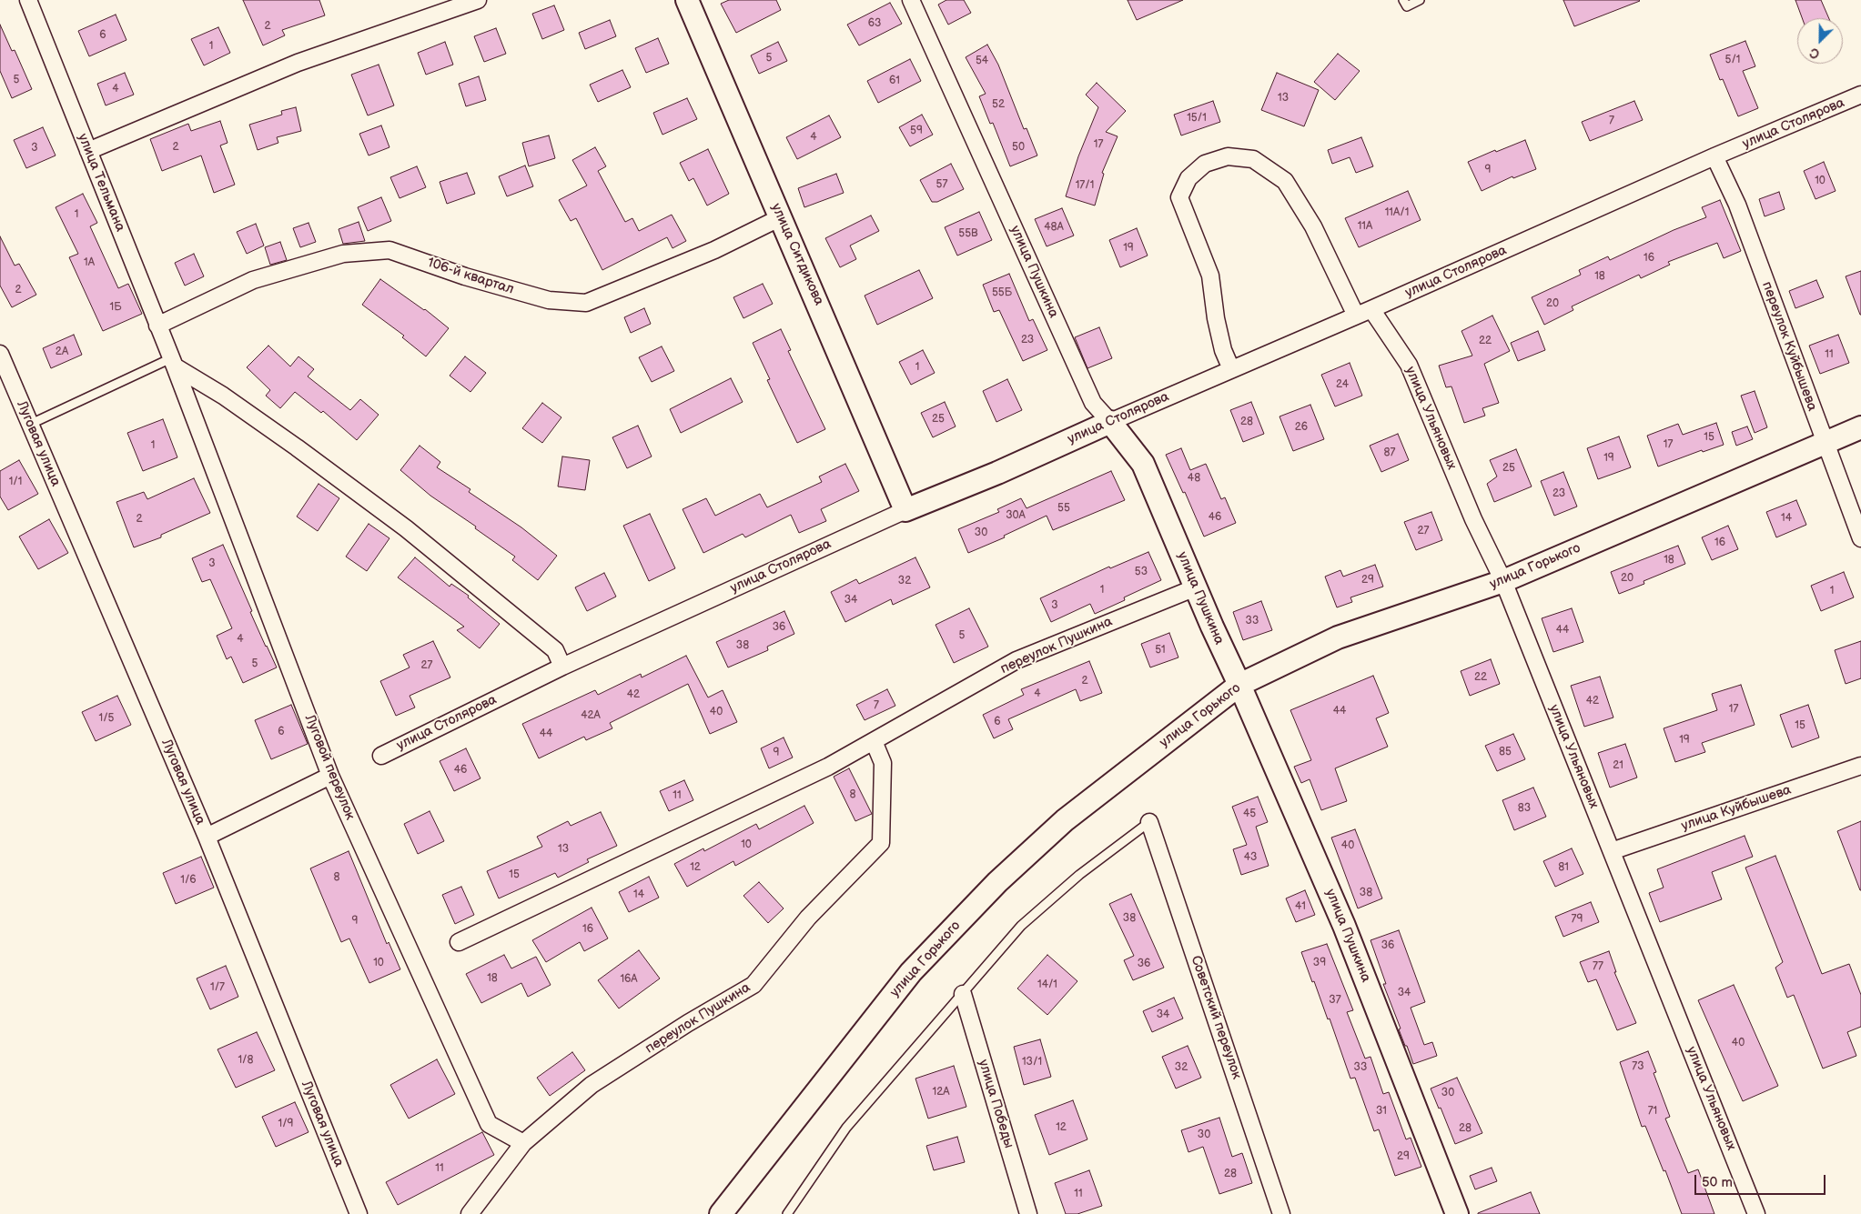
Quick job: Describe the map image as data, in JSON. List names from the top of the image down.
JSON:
{
  "streets": {
    "street": [
      "улица Столярова",
      "улица Тельмана",
      "улица Ситдикова",
      "улица Пушкина",
      "106-й квартал",
      "переулок Куйбышева",
      "улица Ульяновых",
      "Луговая улица",
      "улица Горького",
      "переулок Пушкина",
      "Луговой переулок",
      "улица Куйбышева",
      "Советский переулок",
      "улица Победы"
    ]
  },
  "crossings": [
    ["улица Столярова", "улица Ситдикова"],
    ["улица Столярова", "улица Пушкина"],
    ["улица Столярова", "переулок Куйбышева"],
    ["улица Столярова", "улица Ульяновых"],
    ["улица Тельмана", "106-й квартал"],
    ["улица Тельмана", "Луговой переулок"],
    ["улица Ситдикова", "106-й квартал"],
    ["улица Пушкина", "улица Горького"],
    ["улица Пушкина", "переулок Пушкина"],
    ["переулок Куйбышева", "улица Горького"],
    ["улица Ульяновых", "улица Горького"],
    ["улица Ульяновых", "улица Куйбышева"],
    ["переулок Пушкина", "Луговой переулок"]
  ],
  "house_numbers": [
    "63",
    "2",
    "6",
    "1",
    "5",
    "5/1",
    "54",
    "5",
    "61",
    "4",
    "13",
    "52",
    "15/1",
    "7",
    "59",
    "4",
    "17",
    "2",
    "50",
    "3",
    "9",
    "10",
    "57",
    "17/1",
    "11А/1",
    "1",
    "11А",
    "48А",
    "55В",
    "19",
    "16",
    "1А",
    "18",
    "2",
    "55Б",
    "20",
    "1Б",
    "23",
    "22",
    "2А",
    "11",
    "1",
    "24",
    "25",
    "28",
    "26",
    "15",
    "17",
    "1",
    "87",
    "19",
    "25",
    "48",
    "1/1",
    "23",
    "55",
    "30А",
    "46",
    "14",
    "2",
    "27",
    "30",
    "16",
    "18",
    "3",
    "53",
    "20",
    "29",
    "32",
    "1",
    "1",
    "34",
    "3",
    "33",
    "36",
    "44",
    "5",
    "4",
    "38",
    "51",
    "5",
    "27",
    "22",
    "2",
    "4",
    "42",
    "42",
    "7",
    "17",
    "44",
    "40",
    "42А",
    "1/5",
    "6",
    "15",
    "6",
    "44",
    "19",
    "85",
    "9",
    "21",
    "46",
    "8",
    "11",
    "83",
    "45",
    "10",
    "40",
    "13",
    "43",
    "12",
    "81",
    "15",
    "8",
    "1/6",
    "38",
    "14",
    "41",
    "38",
    "79",
    "9",
    "16",
    "36",
    "10",
    "39",
    "36",
    "77",
    "18",
    "16А",
    "14/1",
    "1/7",
    "34",
    "37",
    "34",
    "40",
    "1/8",
    "13/1",
    "73",
    "32",
    "33",
    "12А",
    "30",
    "31",
    "71",
    "1/9",
    "12",
    "28",
    "30",
    "29",
    "11",
    "28",
    "11"
  ],
  "scale_bar": "50 m",
  "north": "bottom left"
}
